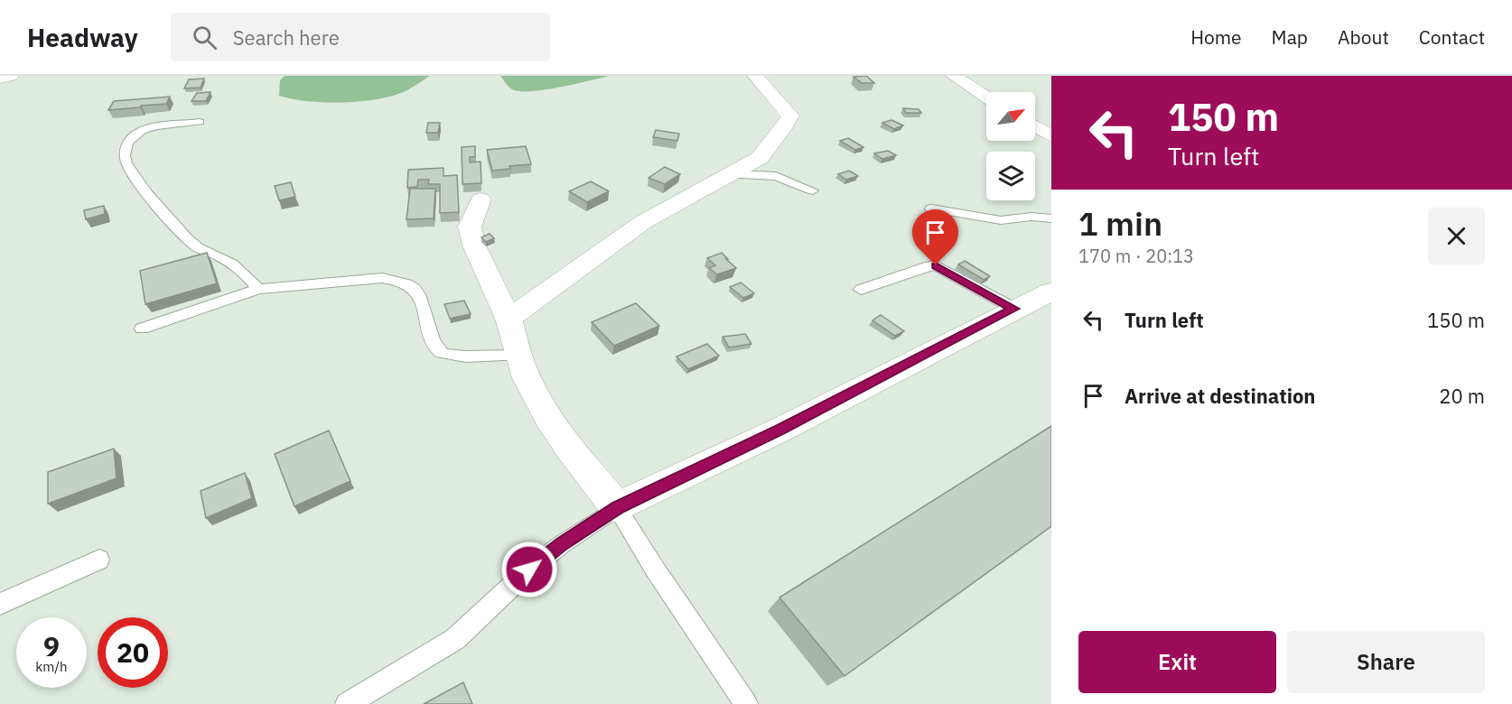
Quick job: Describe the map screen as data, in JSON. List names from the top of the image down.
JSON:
{
  "north": "top right",
  "page": {
    "header": "Headway",
    "search": "Search here",
    "nav": [
      "Home",
      "Map",
      "About",
      "Contact"
    ],
    "turn": ["150 m", "Turn left"],
    "heading": ["1 min", "170 m · 20:13"],
    "list": [
      {
        "name": "Turn left",
        "value": "150 m"
      },
      {
        "name": "Arrive at destination",
        "value": "20 m"
      }
    ],
    "speed": "9 km/h",
    "limit": "20",
    "buttons": ["Exit", "Share"]
  }
}
